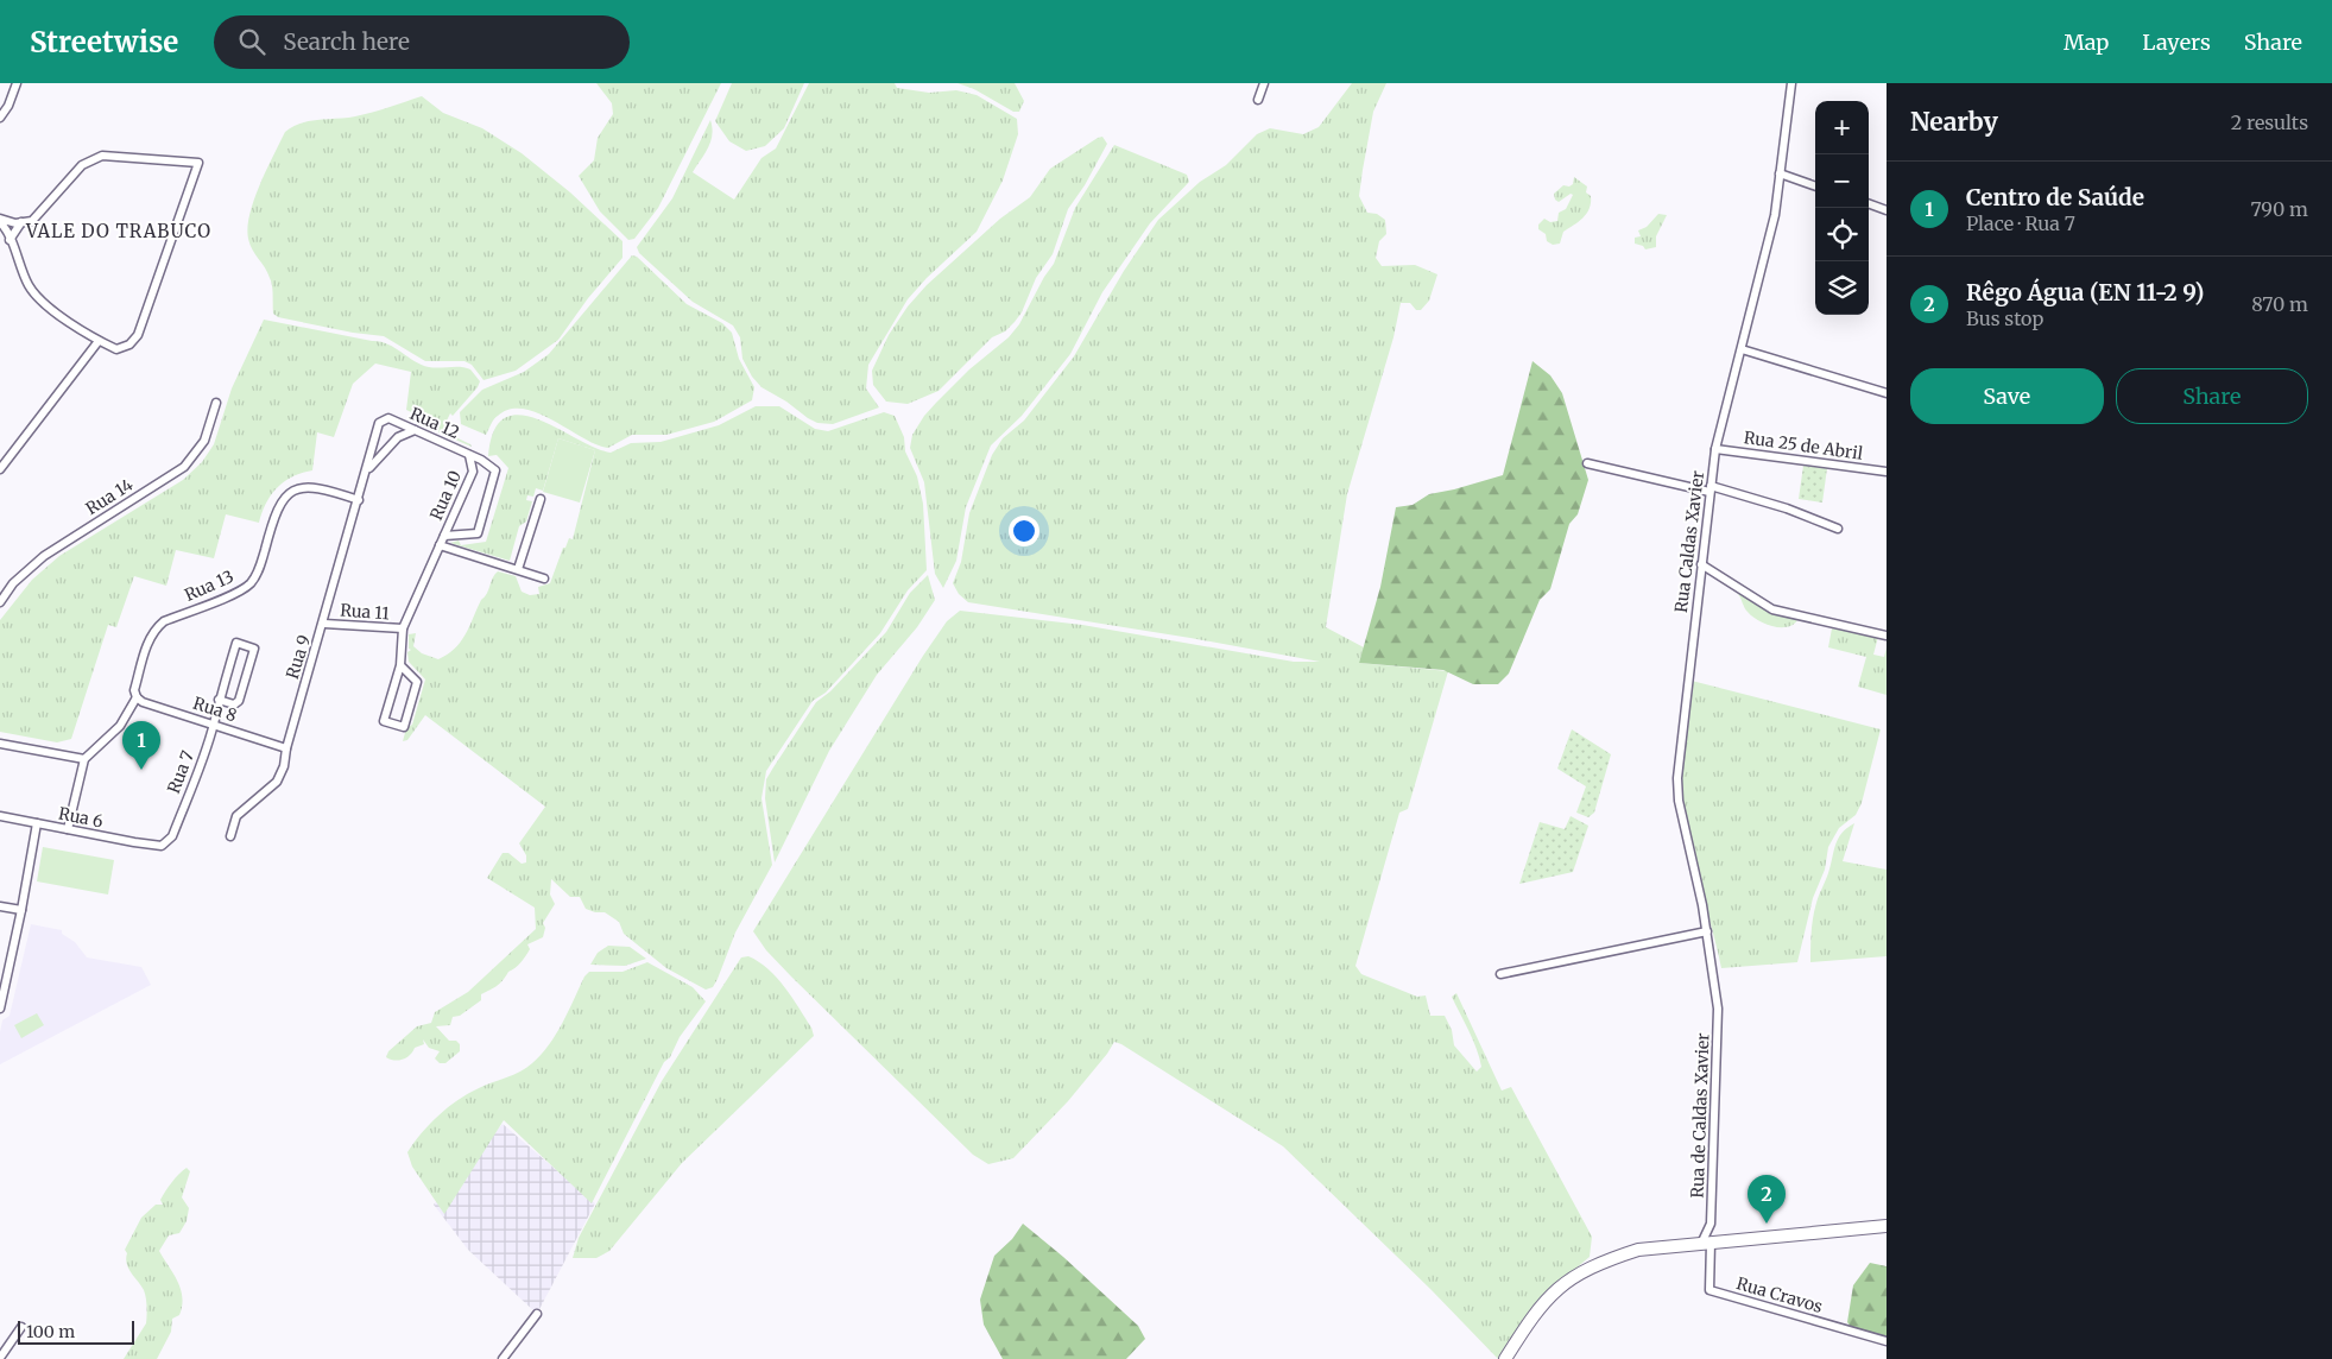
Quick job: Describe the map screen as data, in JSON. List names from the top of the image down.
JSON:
{
  "streets": {
    "street": [
      "Rua 12",
      "Rua 25 de Abril",
      "Rua 10",
      "Rua 14",
      "Rua Caldas Xavier",
      "Rua 13",
      "Rua 11",
      "Rua 9",
      "Rua 8",
      "Rua 7",
      "Rua 6",
      "Rua de Caldas Xavier",
      "Rua Cravos"
    ]
  },
  "crossings": [
    ["Rua 12", "Rua 10"],
    ["Rua 12", "Rua 9"],
    ["Rua 25 de Abril", "Rua Caldas Xavier"],
    ["Rua 10", "Rua 11"],
    ["Rua Caldas Xavier", "Rua de Caldas Xavier"],
    ["Rua 13", "Rua 9"],
    ["Rua 13", "Rua 8"],
    ["Rua 11", "Rua 9"],
    ["Rua 9", "Rua 8"],
    ["Rua 8", "Rua 7"],
    ["Rua 7", "Rua 6"],
    ["Rua de Caldas Xavier", "Rua Cravos"]
  ],
  "districts": ["VALE DO TRABUCO"],
  "scale_bar": "100 m",
  "page": {
    "header": "Streetwise",
    "search": "Search here",
    "nav": ["Map", "Layers", "Share"],
    "heading": ["Nearby", "2 results"],
    "map_buttons": ["+", "−"],
    "list": [
      {
        "mark": "1",
        "name": "Centro de Saúde",
        "note": "Place · Rua 7",
        "value": "790 m"
      },
      {
        "mark": "2",
        "name": "Rêgo Água (EN 11-2 9)",
        "note": "Bus stop",
        "value": "870 m"
      }
    ],
    "buttons": ["Save", "Share"],
    "pins": ["1", "2"],
    "scale": "100 m"
  }
}
